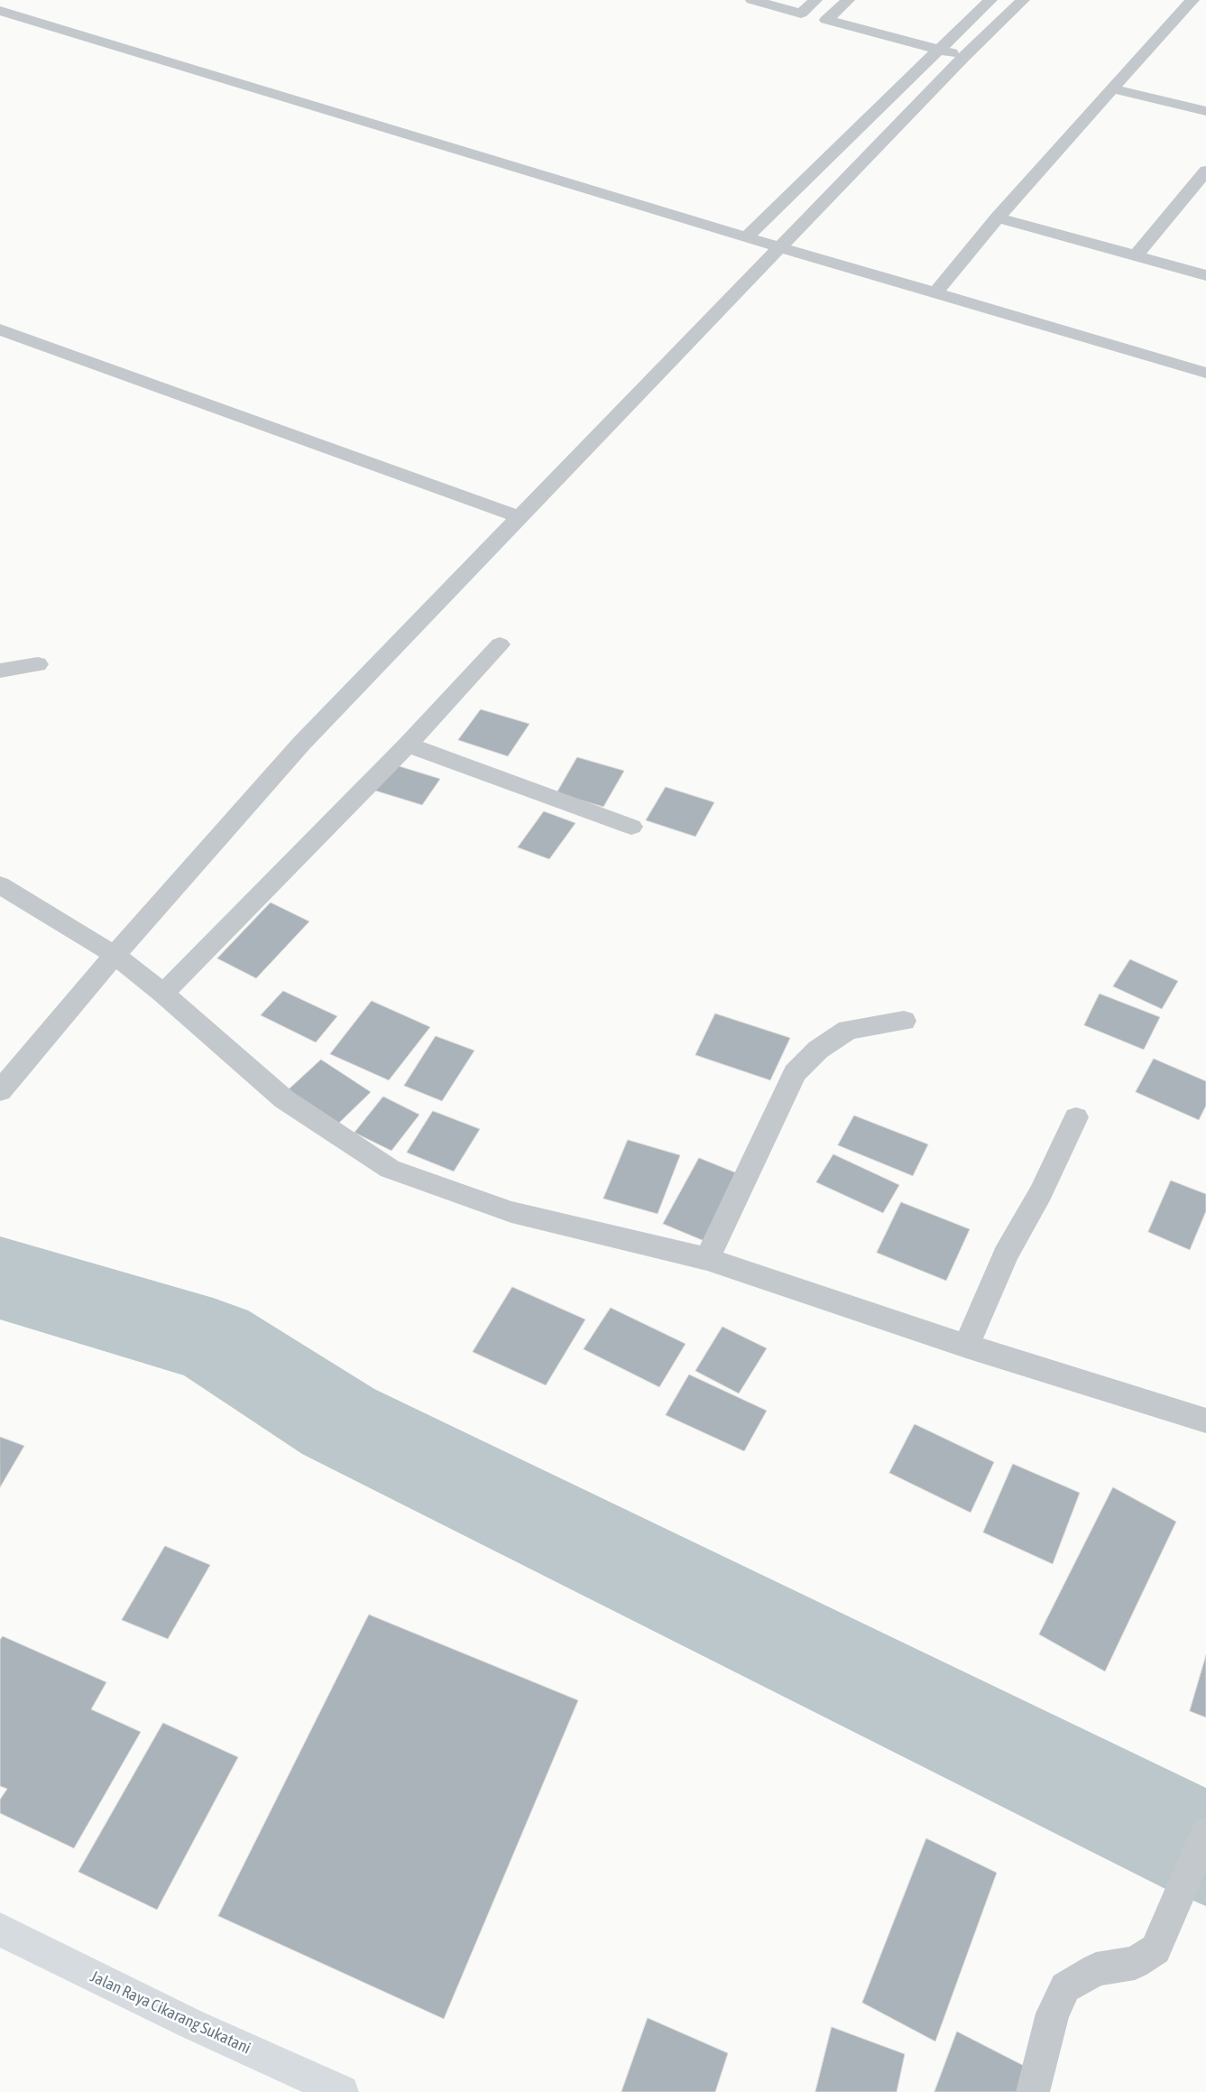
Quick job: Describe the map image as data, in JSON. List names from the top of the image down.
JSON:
{
  "streets": {
    "main road": ["Jalan Raya Cikarang Sukatani"]
  }
}
